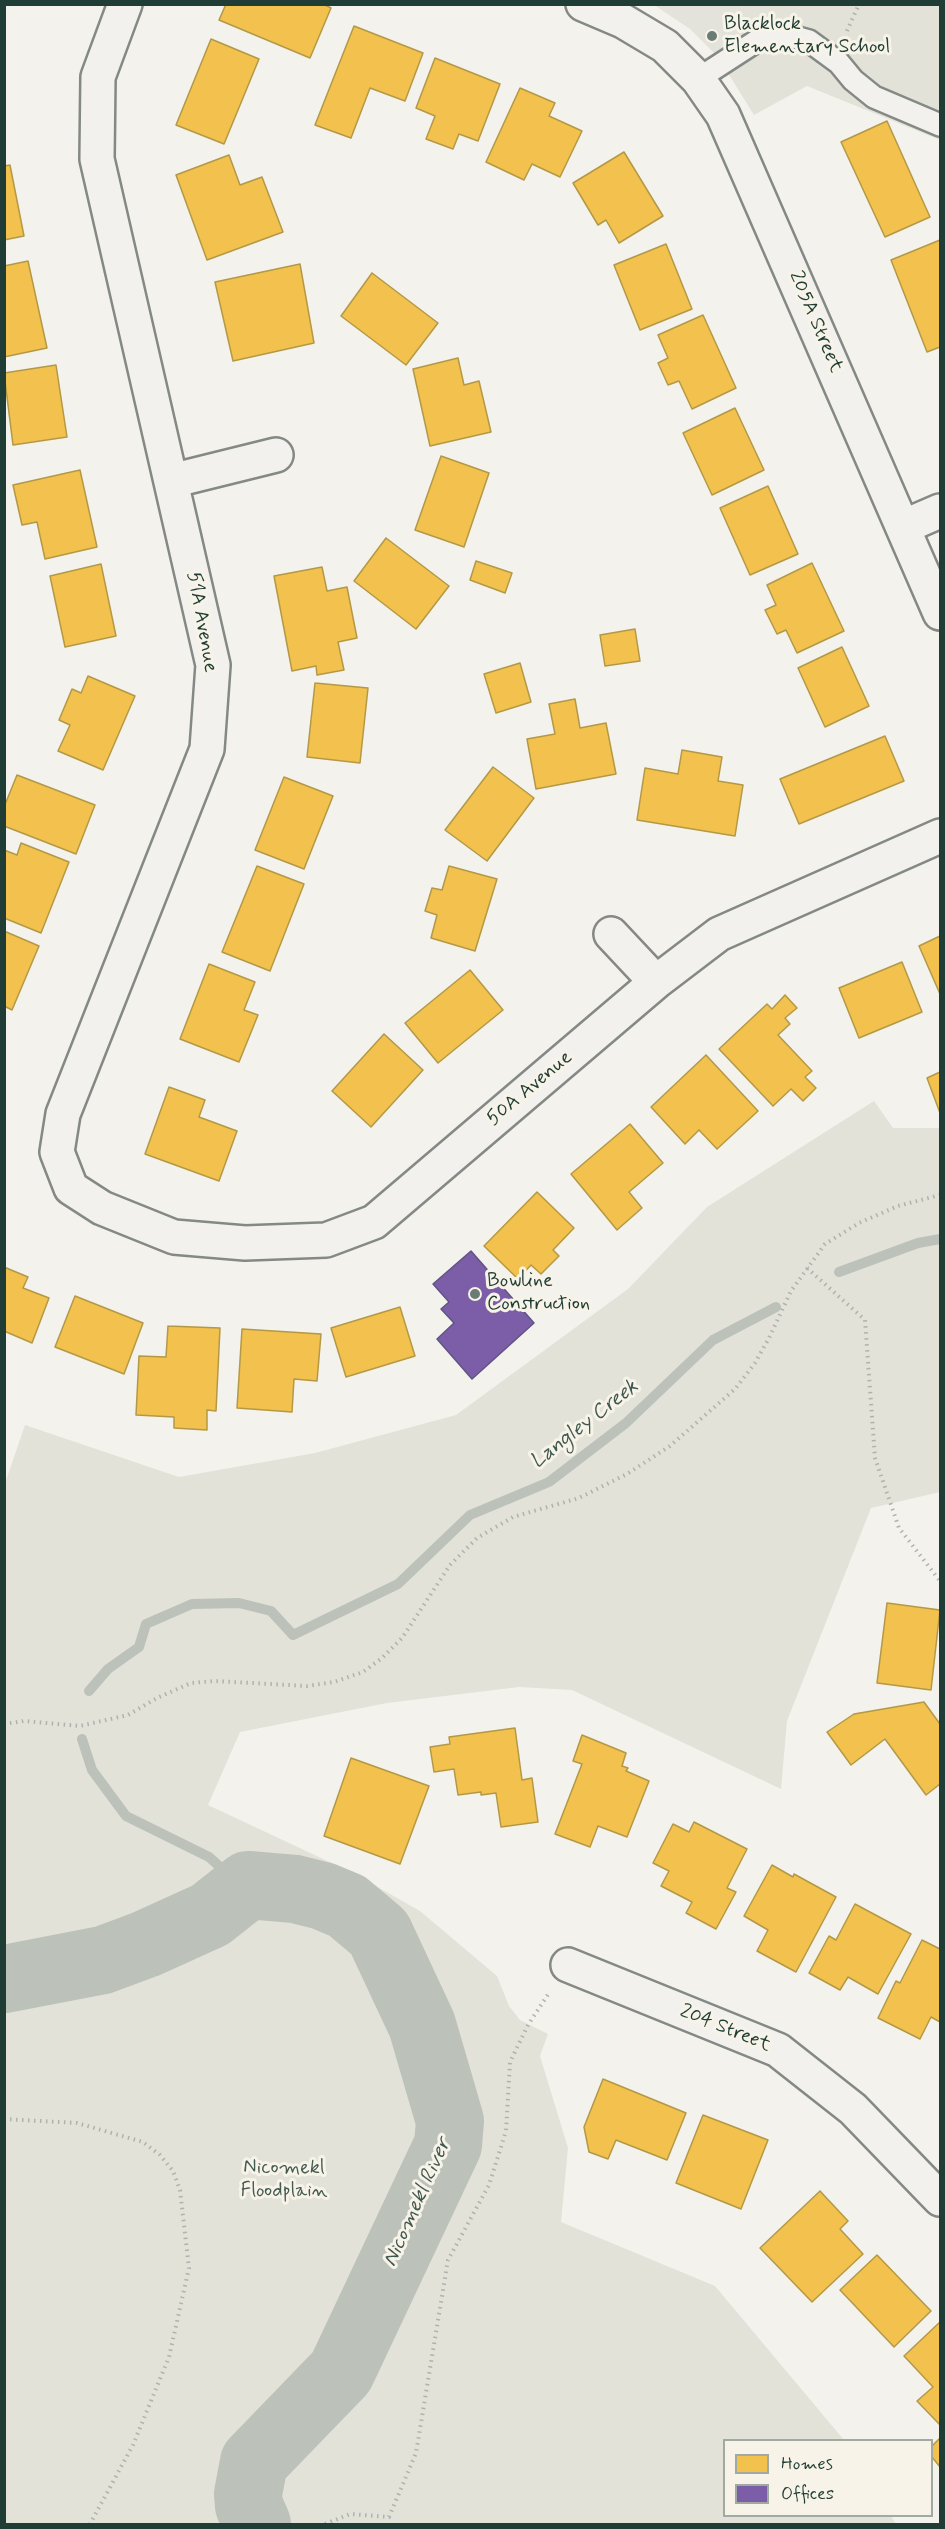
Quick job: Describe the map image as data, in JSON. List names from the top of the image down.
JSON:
{
  "streets": {
    "street": [
      "205A Street",
      "51A Avenue",
      "50A Avenue",
      "204 Street"
    ]
  },
  "crossings": [
    ["51A Avenue", "50A Avenue"]
  ],
  "water": ["Langley Creek", "Nicomekl River"],
  "parks": ["Nicomekl Floodplain"],
  "places": ["Blacklock Elementary School", "Bowline Construction"],
  "legend": ["Homes", "Offices"]
}
